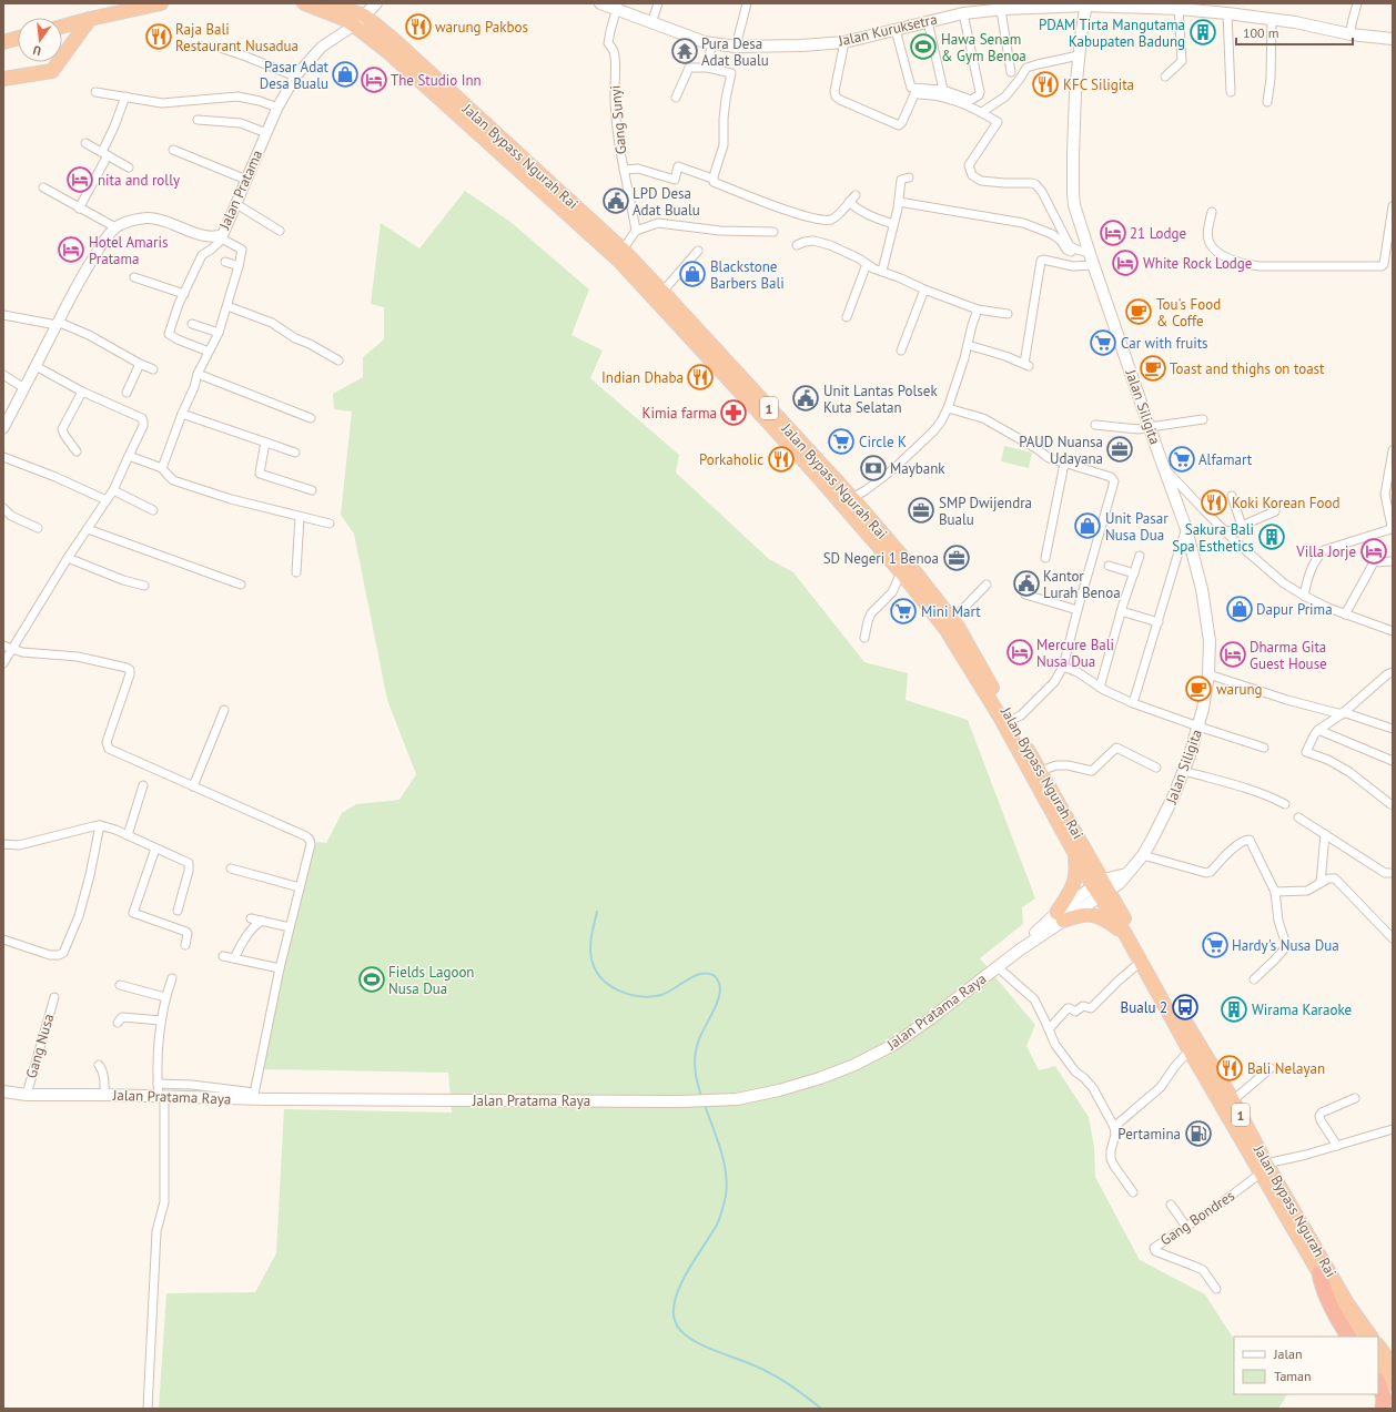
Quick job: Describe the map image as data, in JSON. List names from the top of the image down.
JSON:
{
  "streets": {
    "highway": ["Jalan Bypass Ngurah Rai", "1"],
    "main road": ["Jalan Kuruksetra", "Jalan Siligita", "Jalan Pratama Raya"],
    "street": [
      "Gang Sunyi",
      "Jalan Pratama",
      "Gang Nusa",
      "Gang Bondres"
    ]
  },
  "crossings": [
    ["Jalan Kuruksetra", "Gang Sunyi"],
    ["Jalan Kuruksetra", "Jalan Siligita"],
    ["Jalan Bypass Ngurah Rai", "Jalan Pratama"],
    ["Jalan Bypass Ngurah Rai", "Jalan Siligita"],
    ["Jalan Bypass Ngurah Rai", "1"],
    ["Jalan Bypass Ngurah Rai", "Jalan Pratama Raya"],
    ["Jalan Bypass Ngurah Rai", "Gang Bondres"],
    ["Jalan Pratama", "1"],
    ["Jalan Siligita", "Jalan Pratama Raya"],
    ["Jalan Pratama Raya", "Gang Nusa"]
  ],
  "places": {
    "restaurant": [
      "warung Pakbos",
      "Raja Bali Restaurant Nusadua",
      "KFC Siligita",
      "Indian Dhaba",
      "Porkaholic",
      "Koki Korean Food",
      "Bali Nelayan"
    ],
    "building": ["PDAM Tirta Mangutama Kabupaten Badung", "Sakura Bali Spa Esthetics", "Wirama Karaoke"],
    "sports": ["Hawa Senam & Gym Benoa", "Fields Lagoon Nusa Dua"],
    "temple": ["Pura Desa Adat Bualu"],
    "shop": [
      "Pasar Adat Desa Bualu",
      "Blackstone Barbers Bali",
      "Unit Pasar Nusa Dua",
      "Dapur Prima"
    ],
    "hotel": [
      "The Studio Inn",
      "nita and rolly",
      "21 Lodge",
      "Hotel Amaris Pratama",
      "White Rock Lodge",
      "Villa Jorje",
      "Mercure Bali Nusa Dua",
      "Dharma Gita Guest House"
    ],
    "public building": ["LPD Desa Adat Bualu", "Unit Lantas Polsek Kuta Selatan", "Kantor Lurah Benoa"],
    "cafe": ["Tou's Food & Coffe", "Toast and thighs on toast", "warung"],
    "supermarket": [
      "Car with fruits",
      "Circle K",
      "Alfamart",
      "Mini Mart",
      "Hardy's Nusa Dua"
    ],
    "pharmacy": ["Kimia farma"],
    "office": ["PAUD Nuansa Udayana", "SMP Dwijendra Bualu", "SD Negeri 1 Benoa"],
    "bank": ["Maybank"],
    "bus stop": ["Bualu 2"],
    "fuel station": ["Pertamina"]
  },
  "legend": ["Jalan", "Taman"],
  "scale_bar": "100 m",
  "north": "bottom"
}
